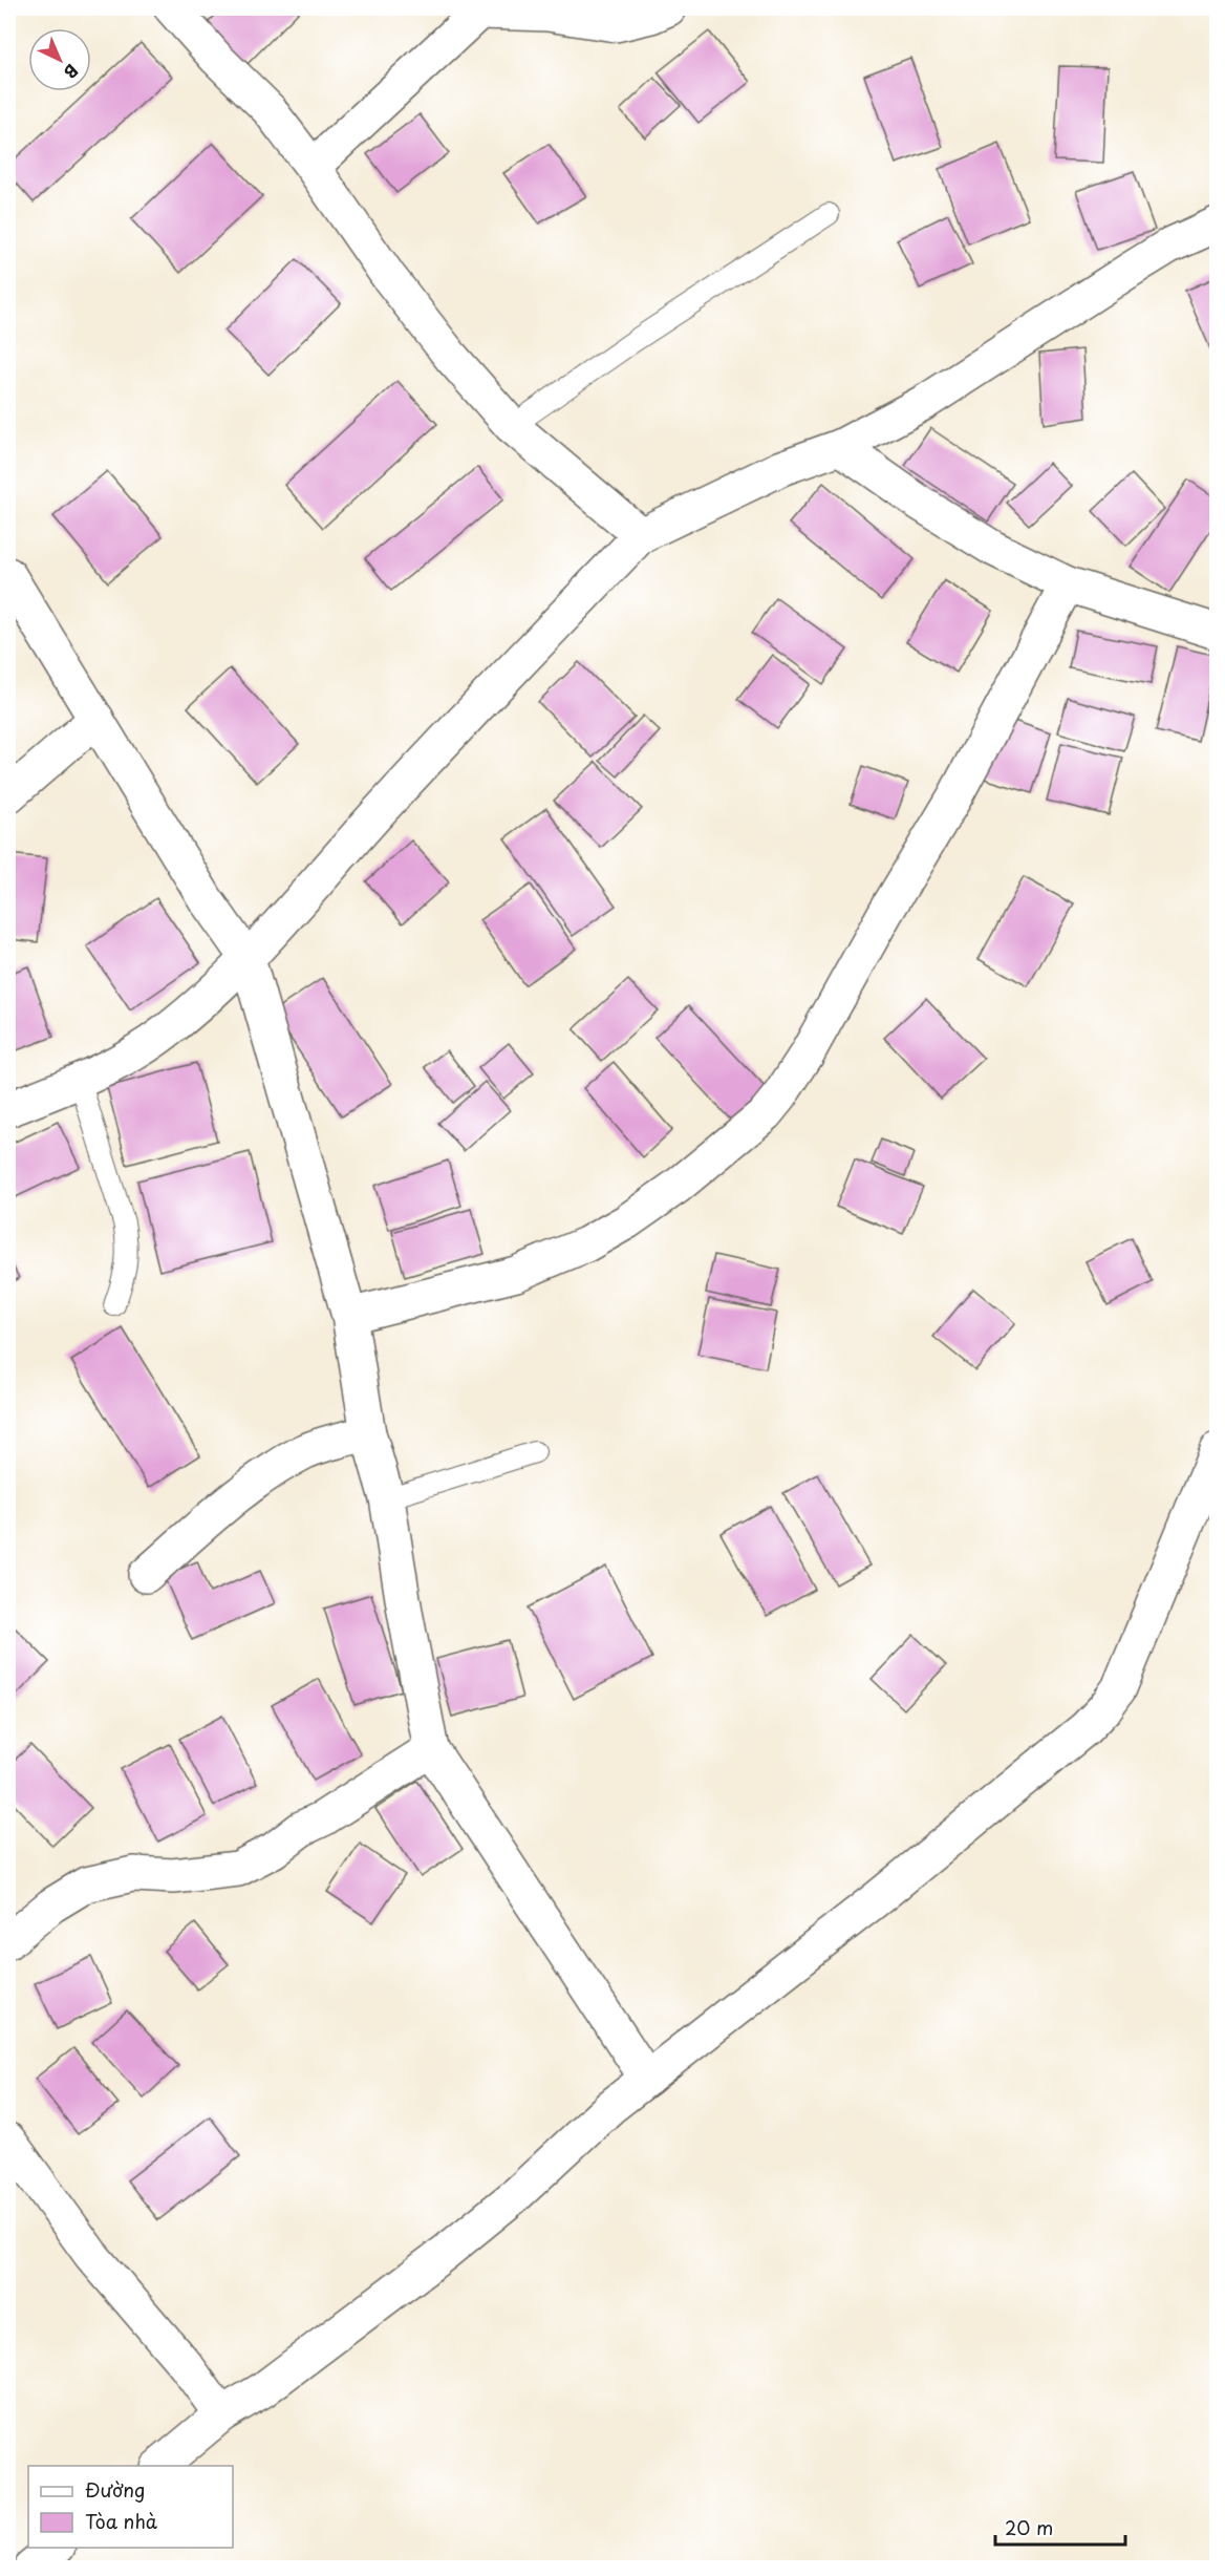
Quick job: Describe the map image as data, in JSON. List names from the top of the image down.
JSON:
{
  "legend": ["Đường", "Tòa nhà"],
  "scale_bar": "20 m",
  "north": "bottom right"
}
